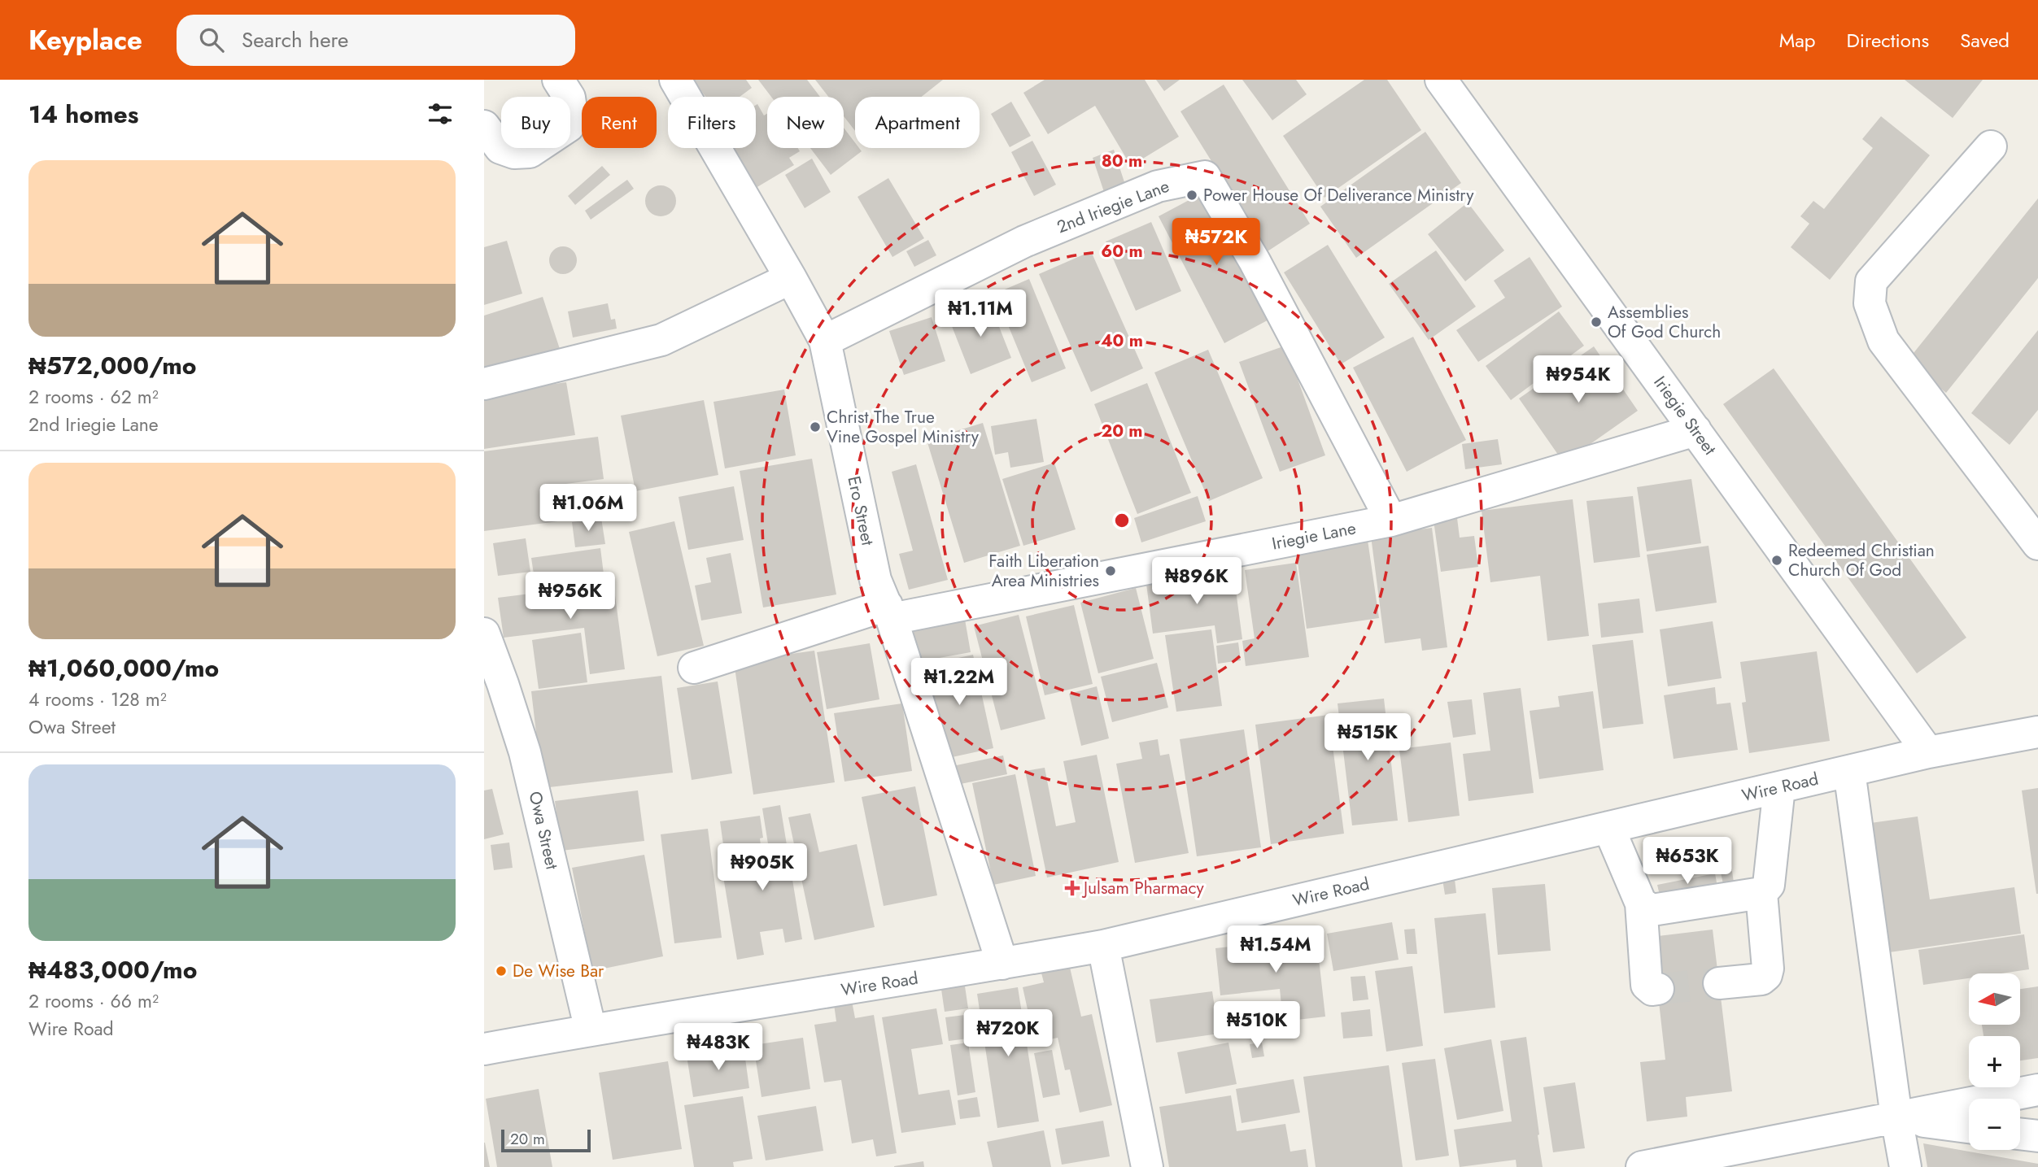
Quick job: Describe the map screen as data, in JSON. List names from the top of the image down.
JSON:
{
  "streets": {
    "street": [
      "2nd Iriegie Lane",
      "Iriegie Street",
      "Ero Street",
      "Iriegie Lane",
      "Wire Road",
      "Owa Street"
    ]
  },
  "crossings": [
    ["2nd Iriegie Lane", "Ero Street"],
    ["2nd Iriegie Lane", "Iriegie Lane"],
    ["Iriegie Street", "Iriegie Lane"],
    ["Iriegie Street", "Wire Road"],
    ["Ero Street", "Iriegie Lane"],
    ["Ero Street", "Wire Road"],
    ["Wire Road", "Owa Street"]
  ],
  "places": {
    "other": [
      "Power House Of Deliverance Ministry",
      "Assemblies Of God Church",
      "Christ The True Vine Gospel Ministry",
      "Redeemed Christian Church Of God",
      "Faith Liberation Area Ministries",
      "De Wise Bar"
    ],
    "health": ["Julsam Pharmacy"]
  },
  "scale_bar": "20 m",
  "north": "left",
  "page": {
    "header": "Keyplace",
    "search": "Search here",
    "nav": ["Map", "Directions", "Saved"],
    "heading": "14 homes",
    "chip": [
      "Buy",
      "Rent",
      "Filters",
      "New",
      "Apartment"
    ],
    "list": [
      {
        "name": "₦572,000/mo",
        "note": "2 rooms · 62 m² · 2nd Iriegie Lane"
      },
      {
        "name": "₦1,060,000/mo",
        "note": "4 rooms · 128 m² · Owa Street"
      },
      {
        "name": "₦483,000/mo",
        "note": "2 rooms · 66 m² · Wire Road"
      }
    ],
    "price": [
      "₦572K",
      "₦1.11M",
      "₦954K",
      "₦1.06M",
      "₦896K",
      "₦956K",
      "₦1.22M",
      "₦515K",
      "₦653K",
      "₦905K",
      "₦1.54M",
      "₦510K",
      "₦720K",
      "₦483K"
    ],
    "map_buttons": ["+", "−"],
    "scale": "20 m"
  },
  "rings": [
    "80 m",
    "60 m",
    "40 m",
    "20 m"
  ]
}
